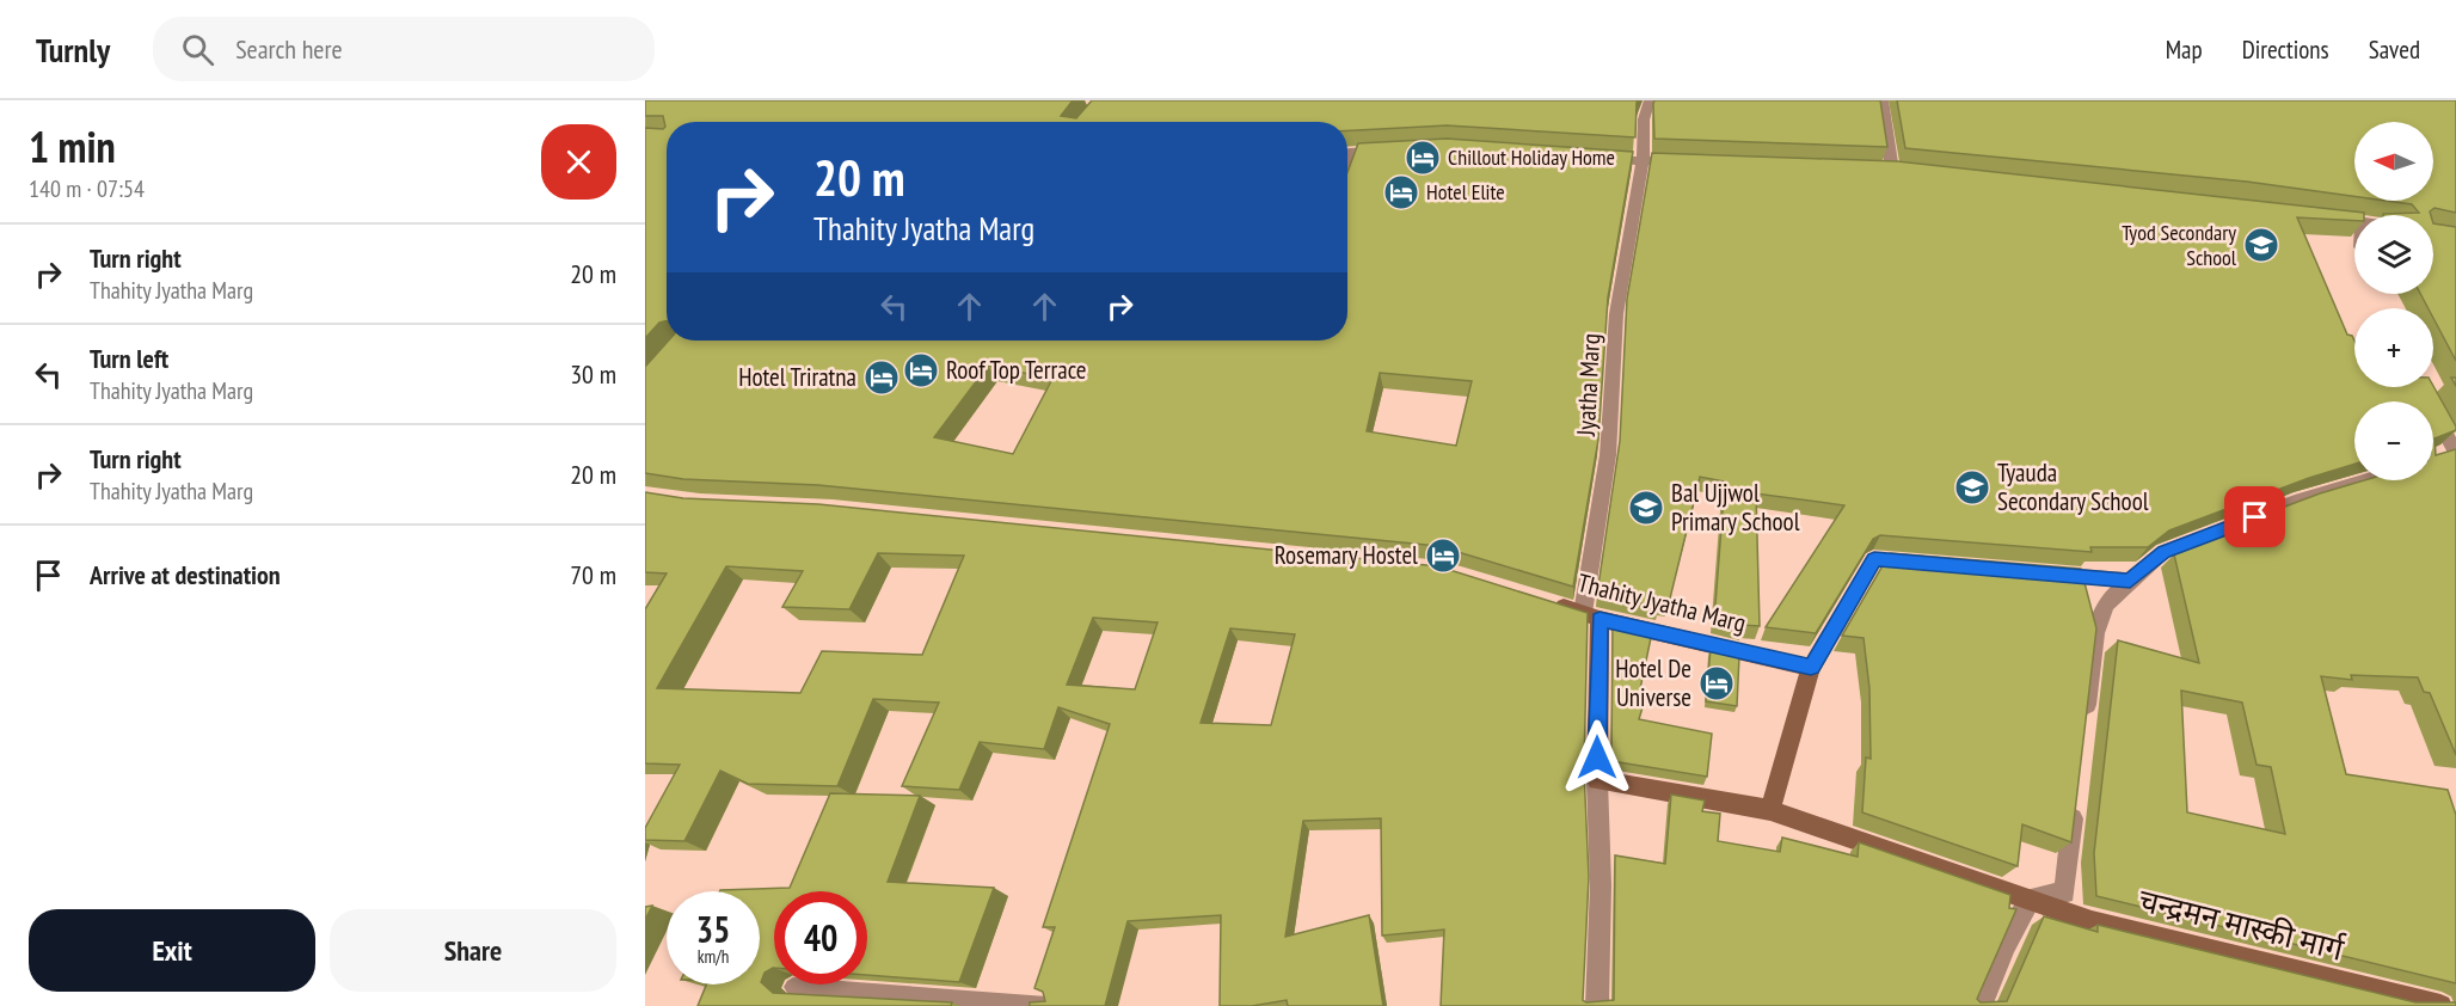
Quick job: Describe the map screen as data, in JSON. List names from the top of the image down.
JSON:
{
  "streets": {
    "street": ["Jyatha Marg", "Thahity Jyatha Marg", "चन्द्रमन मास्की मार्ग"]
  },
  "crossings": [
    ["Jyatha Marg", "Thahity Jyatha Marg"]
  ],
  "places": {
    "hotel": [
      "Chillout Holiday Home",
      "Hotel Elite",
      "Roof Top Terrace",
      "Hotel Triratna",
      "Rosemary Hostel",
      "Hotel De Universe"
    ],
    "school or university": ["Tyod Secondary School", "Tyauda Secondary School", "Bal Ujjwol Primary School"]
  },
  "north": "left",
  "page": {
    "header": "Turnly",
    "search": "Search here",
    "nav": ["Map", "Directions", "Saved"],
    "heading": ["1 min", "140 m · 07:54"],
    "map_buttons": ["+", "−"],
    "turn": ["20 m", "Thahity Jyatha Marg"],
    "list": [
      {
        "name": "Turn right",
        "note": "Thahity Jyatha Marg",
        "value": "20 m"
      },
      {
        "name": "Turn left",
        "note": "Thahity Jyatha Marg",
        "value": "30 m"
      },
      {
        "name": "Turn right",
        "note": "Thahity Jyatha Marg",
        "value": "20 m"
      },
      {
        "name": "Arrive at destination",
        "value": "70 m"
      }
    ],
    "speed": "35 km/h",
    "limit": "40",
    "buttons": ["Exit", "Share"]
  }
}
